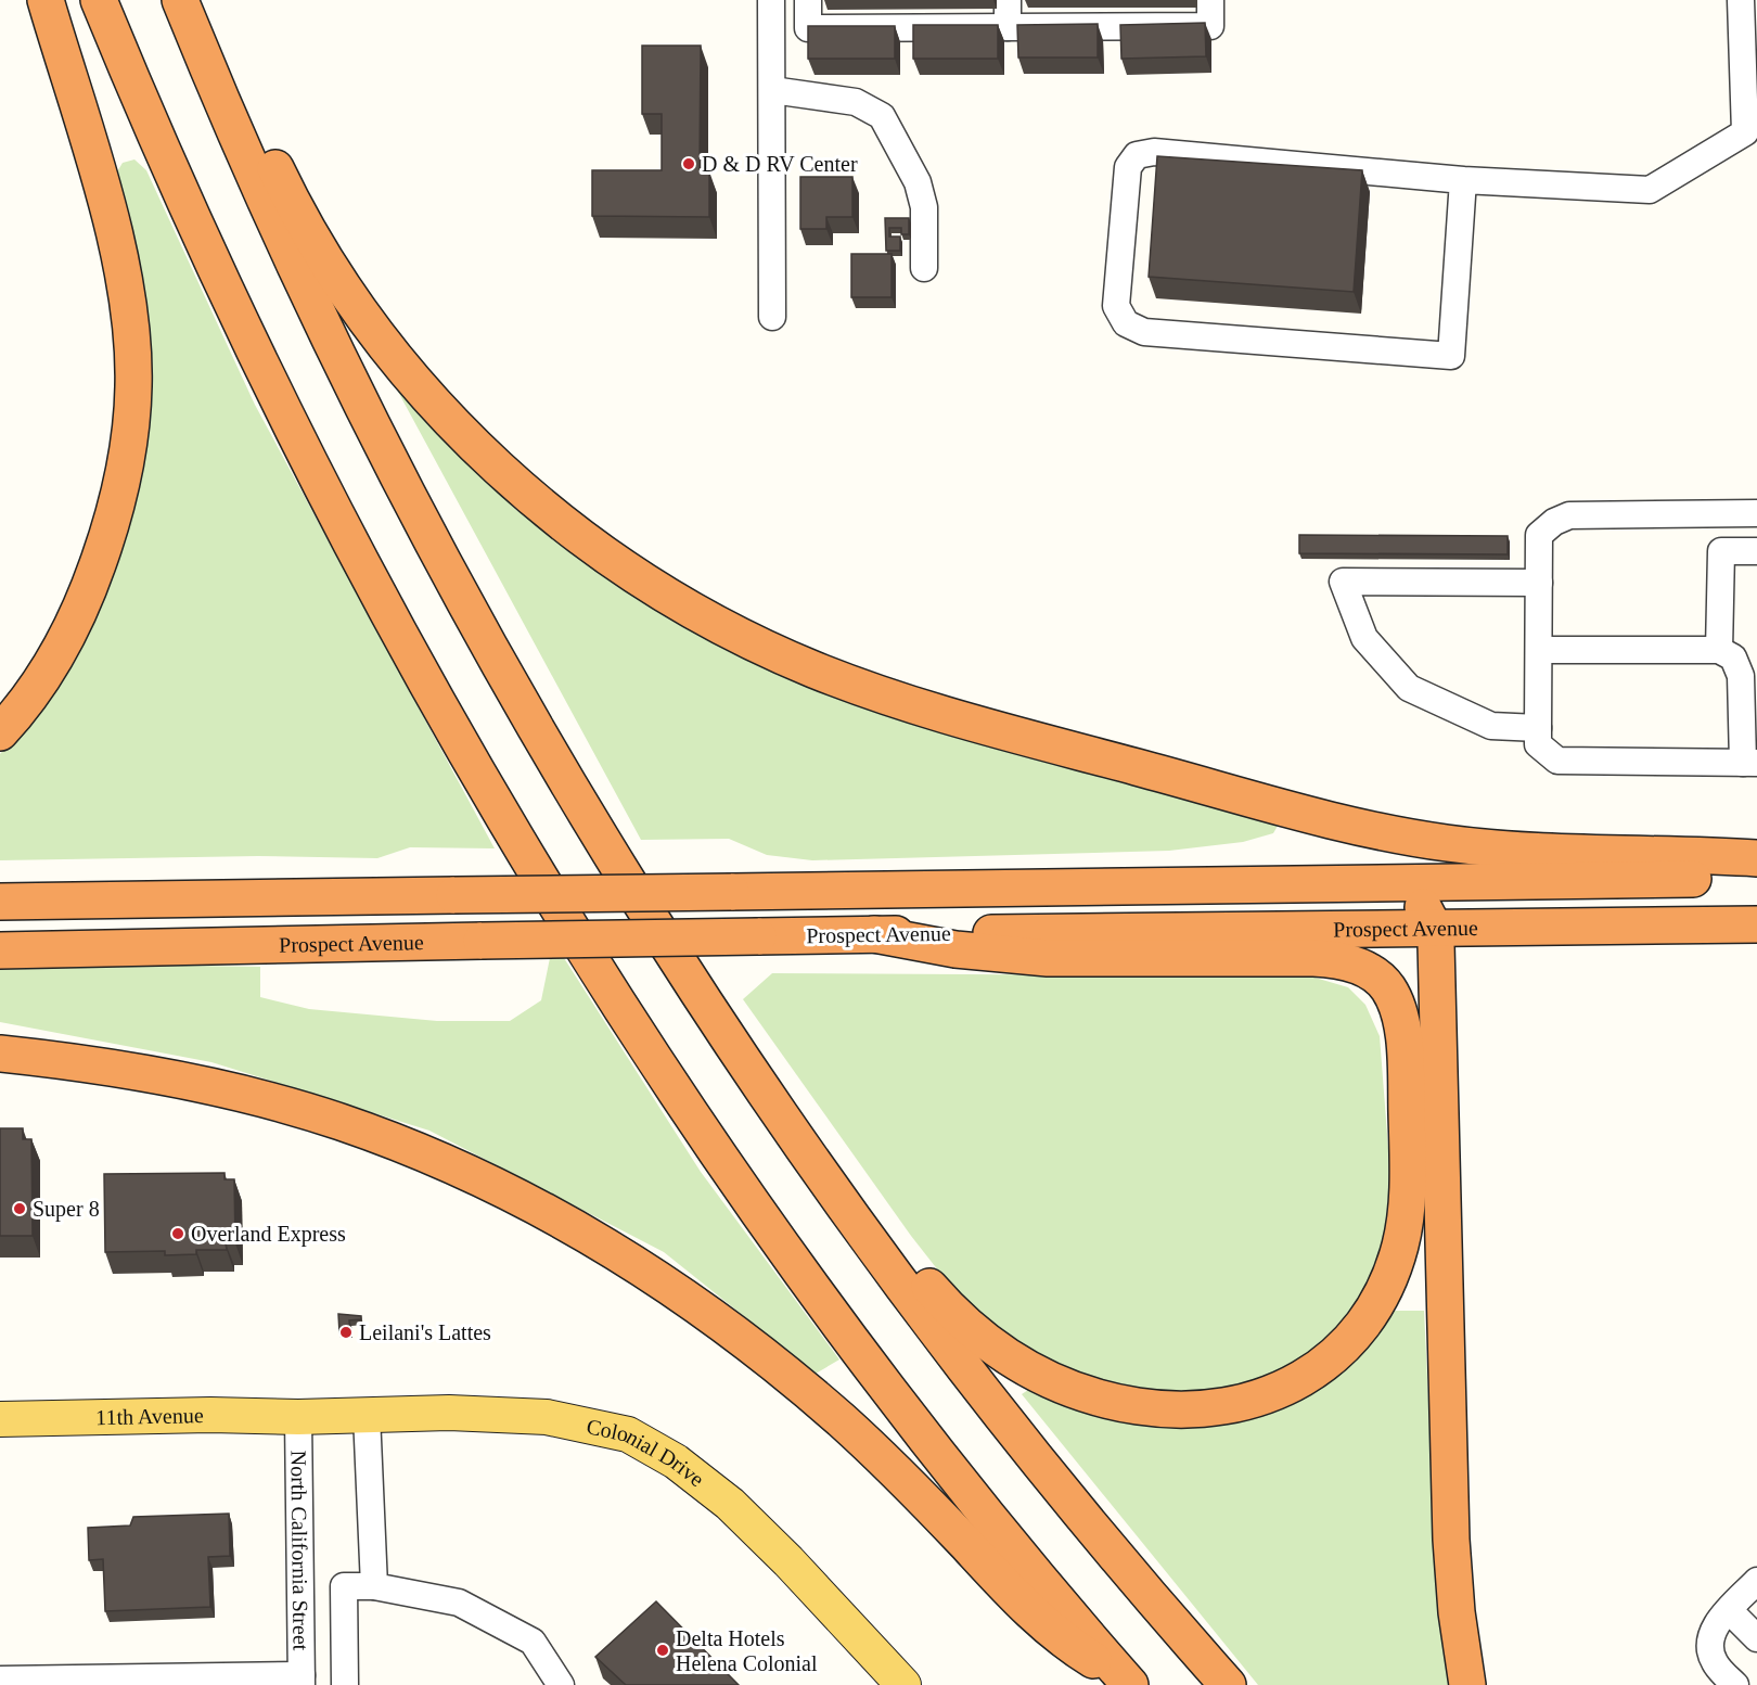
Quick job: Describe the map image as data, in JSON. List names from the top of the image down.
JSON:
{
  "streets": {
    "highway": ["Prospect Avenue"],
    "main road": ["11th Avenue", "Colonial Drive"],
    "street": ["North California Street"]
  },
  "crossings": [
    ["11th Avenue", "Colonial Drive"],
    ["11th Avenue", "North California Street"],
    ["Colonial Drive", "North California Street"]
  ],
  "places": [
    "D & D RV Center",
    "Super 8",
    "Overland Express",
    "Leilani's Lattes",
    "Delta Hotels Helena Colonial"
  ]
}
